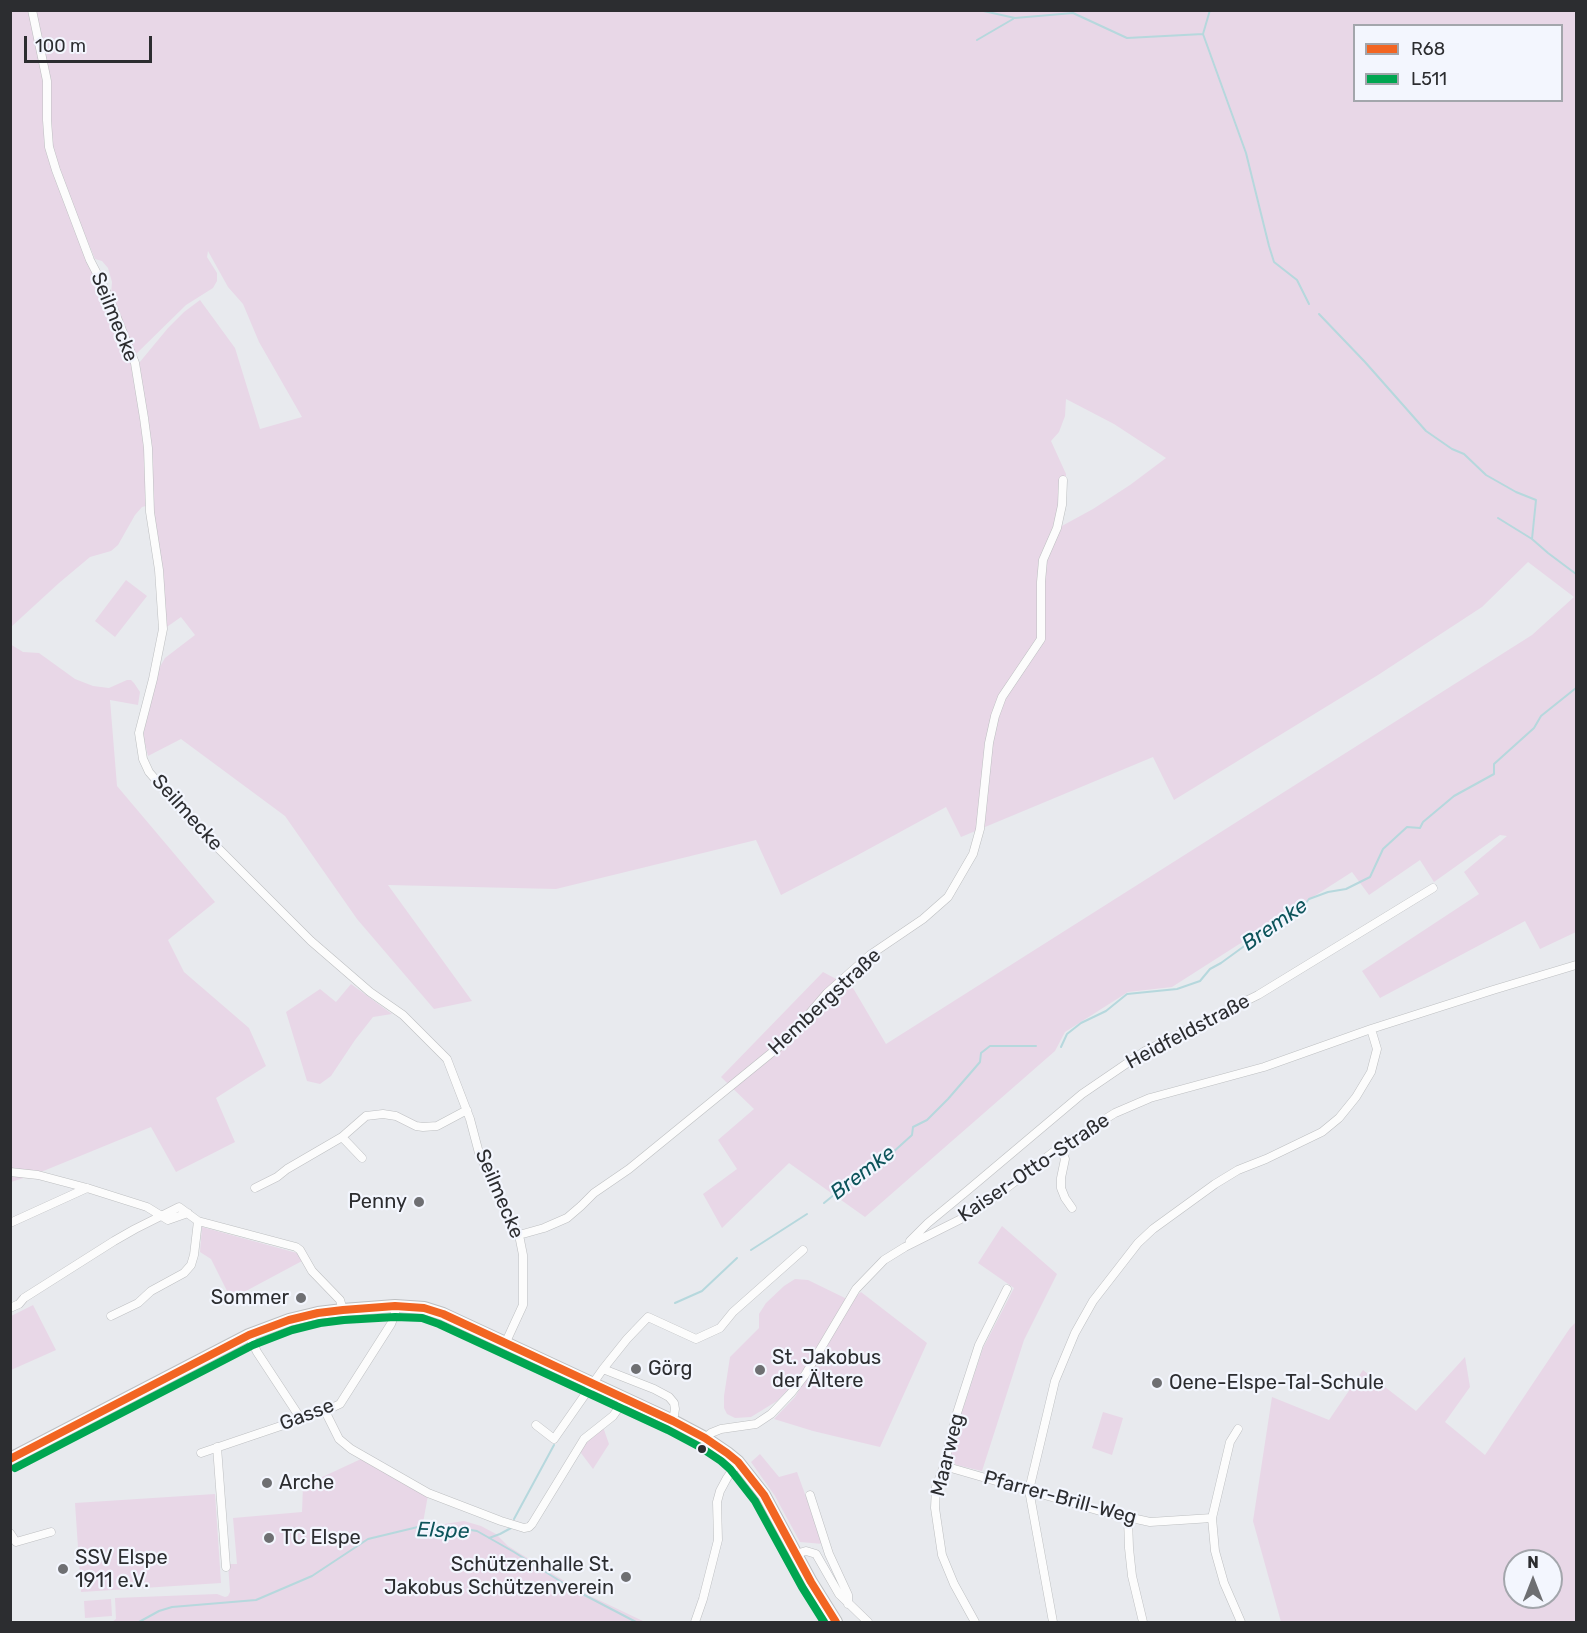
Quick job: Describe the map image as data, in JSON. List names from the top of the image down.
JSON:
{
  "streets": {
    "street": [
      "Seilmecke",
      "Hembergstraße",
      "Heidfeldstraße",
      "Kaiser-Otto-Straße",
      "Gasse",
      "Maarweg",
      "Pfarrer-Brill-Weg"
    ]
  },
  "crossings": [
    ["Seilmecke", "Hembergstraße"],
    ["Heidfeldstraße", "Kaiser-Otto-Straße"],
    ["Maarweg", "Pfarrer-Brill-Weg"]
  ],
  "water": ["Bremke", "Elspe"],
  "places": [
    "Penny",
    "Sommer",
    "Görg",
    "St. Jakobus der Ältere",
    "Oene-Elspe-Tal-Schule",
    "Arche",
    "TC Elspe",
    "SSV Elspe 1911 e.V.",
    "Schützenhalle St. Jakobus Schützenverein"
  ],
  "lines": ["transit line R68", "transit line L511"],
  "legend": ["R68", "L511"],
  "scale_bar": "100 m",
  "north": "top"
}
